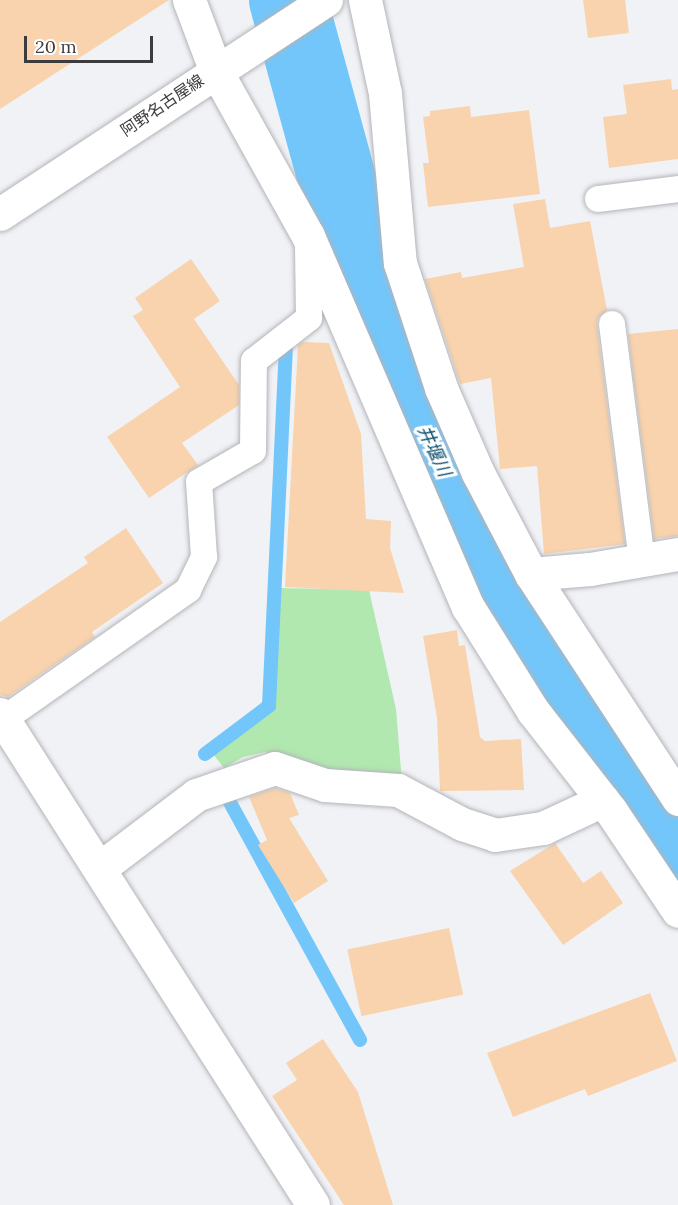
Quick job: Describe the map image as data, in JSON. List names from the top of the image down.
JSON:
{
  "streets": {
    "street": ["阿野名古屋線"]
  },
  "water": ["井堰川"],
  "scale_bar": "20 m"
}
